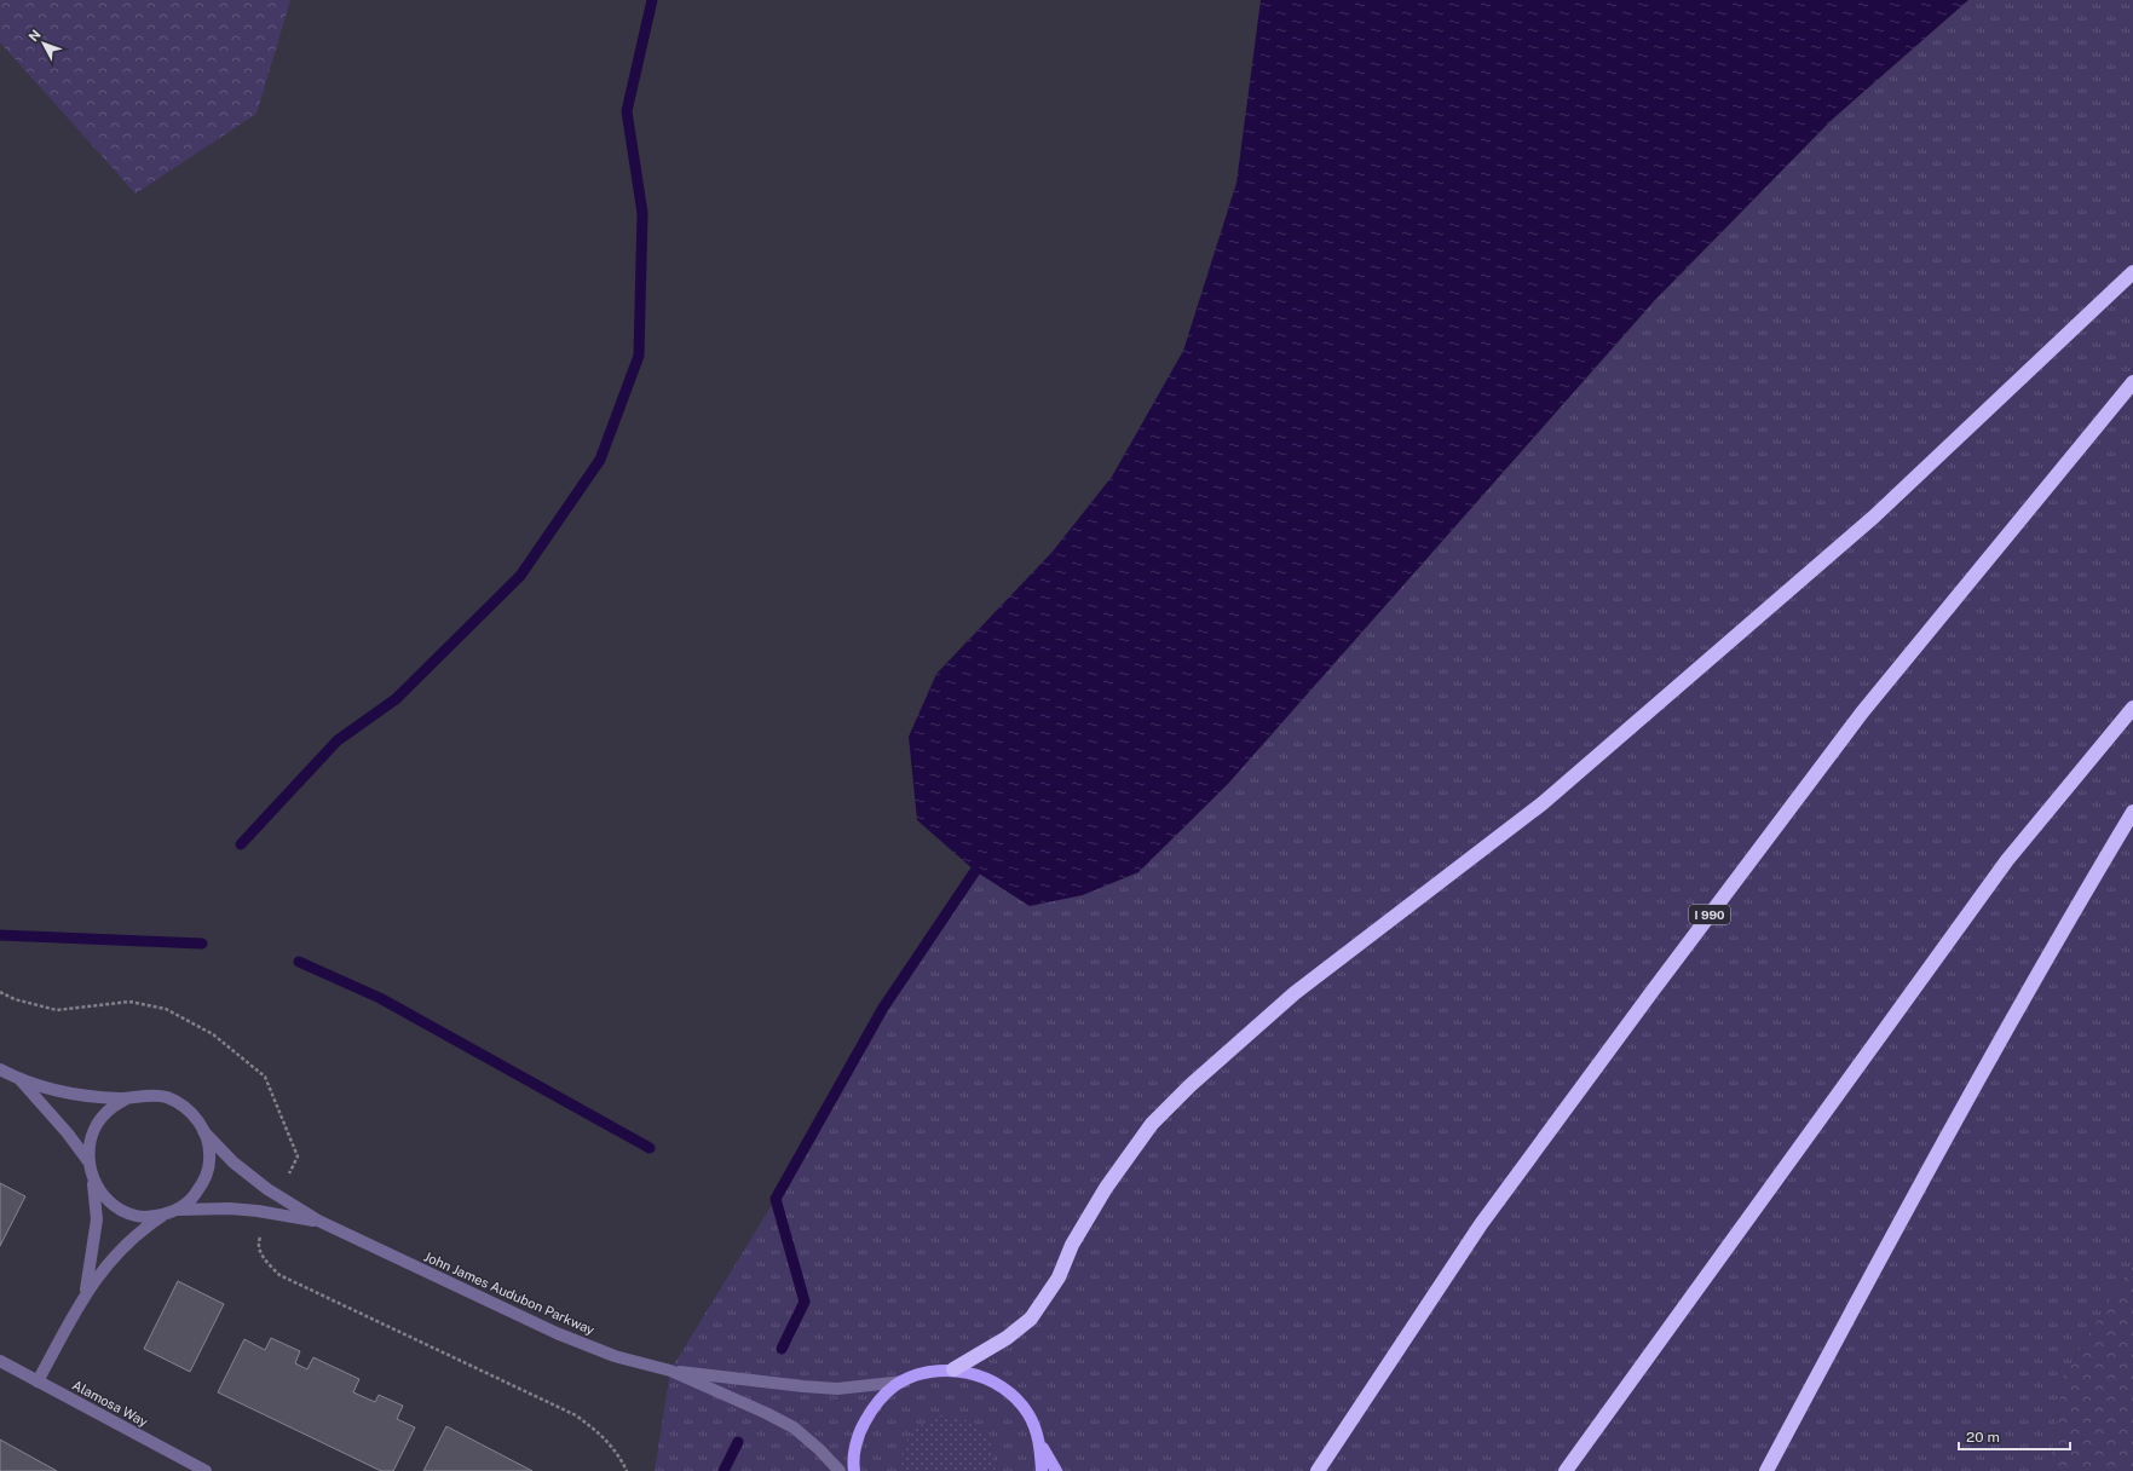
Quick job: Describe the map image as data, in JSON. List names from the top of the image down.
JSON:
{
  "streets": {
    "highway": ["I 990"],
    "street": ["John James Audubon Parkway", "Alamosa Way"]
  },
  "scale_bar": "20 m",
  "north": "top left"
}
